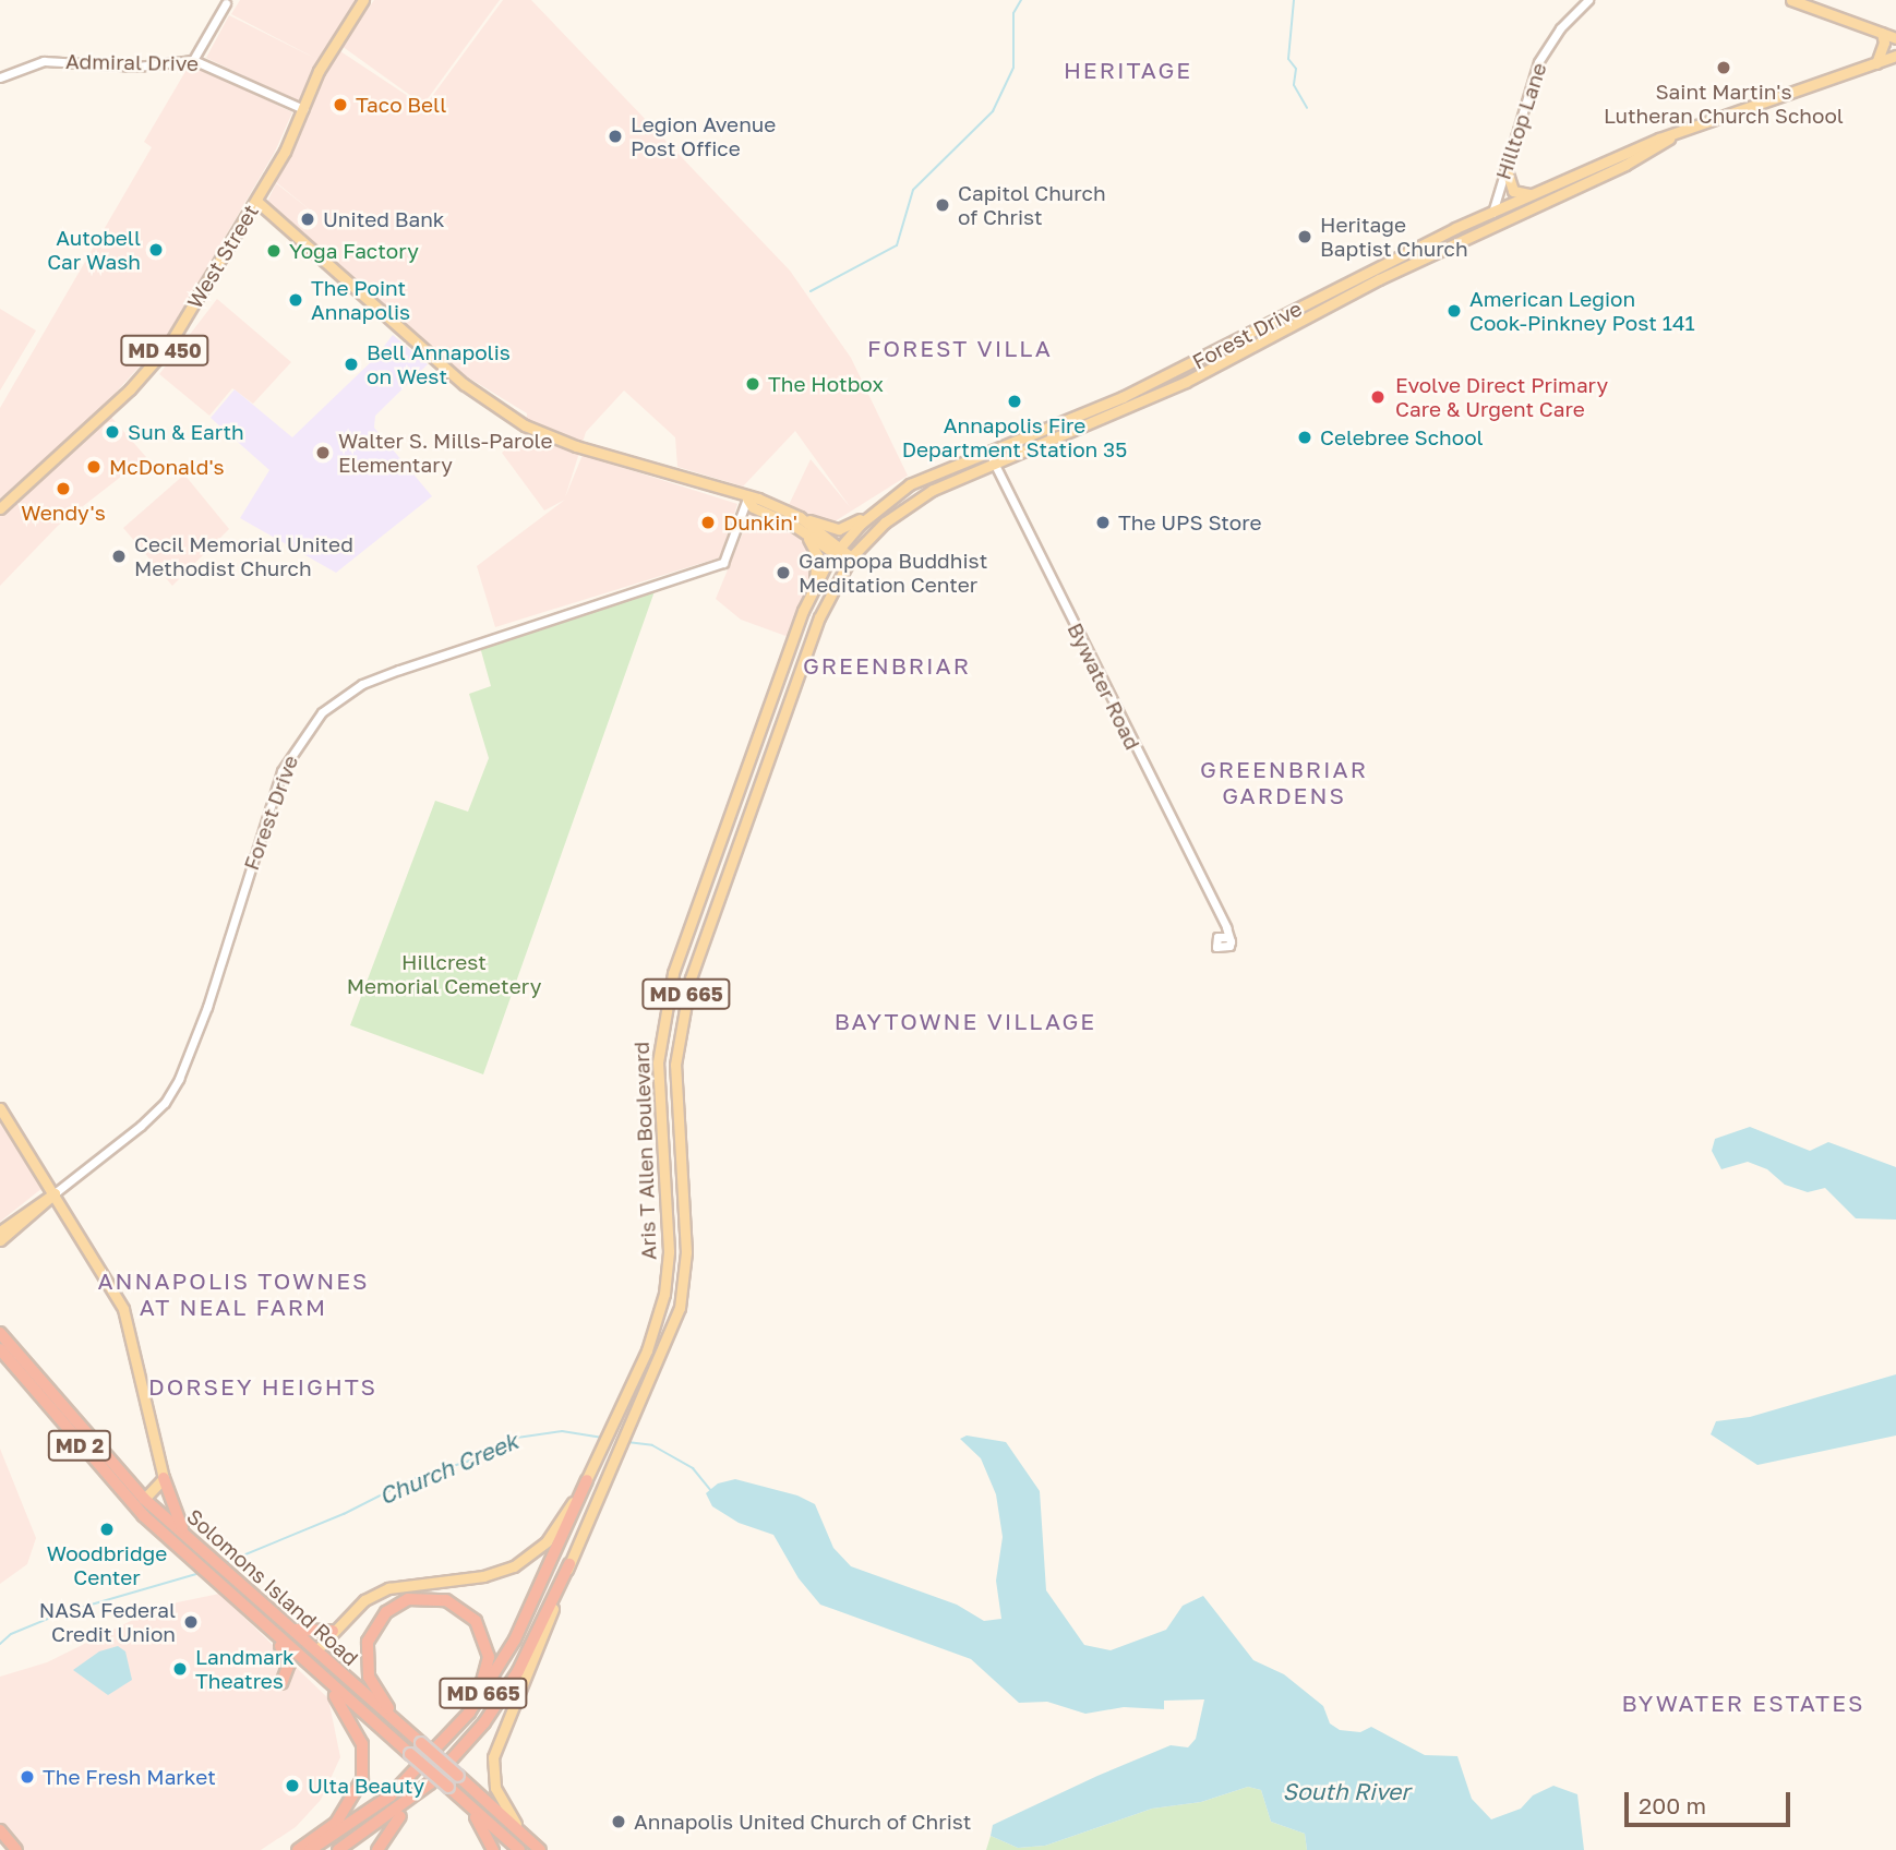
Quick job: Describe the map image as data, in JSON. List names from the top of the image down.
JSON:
{
  "streets": {
    "highway": [
      "MD 665",
      "Aris T Allen Boulevard",
      "MD 2",
      "Solomons Island Road"
    ],
    "main road": ["West Street", "Forest Drive", "MD 450"],
    "street": ["Admiral Drive", "Hilltop Lane", "Bywater Road"]
  },
  "crossings": [
    ["Admiral Drive", "West Street"],
    ["Hilltop Lane", "Forest Drive"],
    ["Forest Drive", "Bywater Road"],
    ["Forest Drive", "Aris T Allen Boulevard"]
  ],
  "districts": [
    "HERITAGE",
    "FOREST VILLA",
    "GREENBRIAR",
    "GREENBRIAR GARDENS",
    "BAYTOWNE VILLAGE",
    "ANNAPOLIS TOWNES AT NEAL FARM",
    "DORSEY HEIGHTS",
    "BYWATER ESTATES"
  ],
  "water": ["Church Creek", "South River"],
  "parks": ["Hillcrest Memorial Cemetery"],
  "places": [
    "Saint Martin's Lutheran Church School",
    "Taco Bell",
    "Legion Avenue Post Office",
    "Capitol Church of Christ",
    "United Bank",
    "Heritage Baptist Church",
    "Autobell Car Wash",
    "Yoga Factory",
    "The Point Annapolis",
    "American Legion Cook-Pinkney Post 141",
    "Bell Annapolis on West",
    "The Hotbox",
    "Evolve Direct Primary Care & Urgent Care",
    "Annapolis Fire Department Station 35",
    "Sun & Earth",
    "Celebree School",
    "Walter S. Mills-Parole Elementary",
    "McDonald's",
    "Wendy's",
    "Dunkin'",
    "The UPS Store",
    "Cecil Memorial United Methodist Church",
    "Gampopa Buddhist Meditation Center",
    "Woodbridge Center",
    "NASA Federal Credit Union",
    "Landmark Theatres",
    "The Fresh Market",
    "Ulta Beauty",
    "Annapolis United Church of Christ"
  ],
  "scale_bar": "200 m"
}
